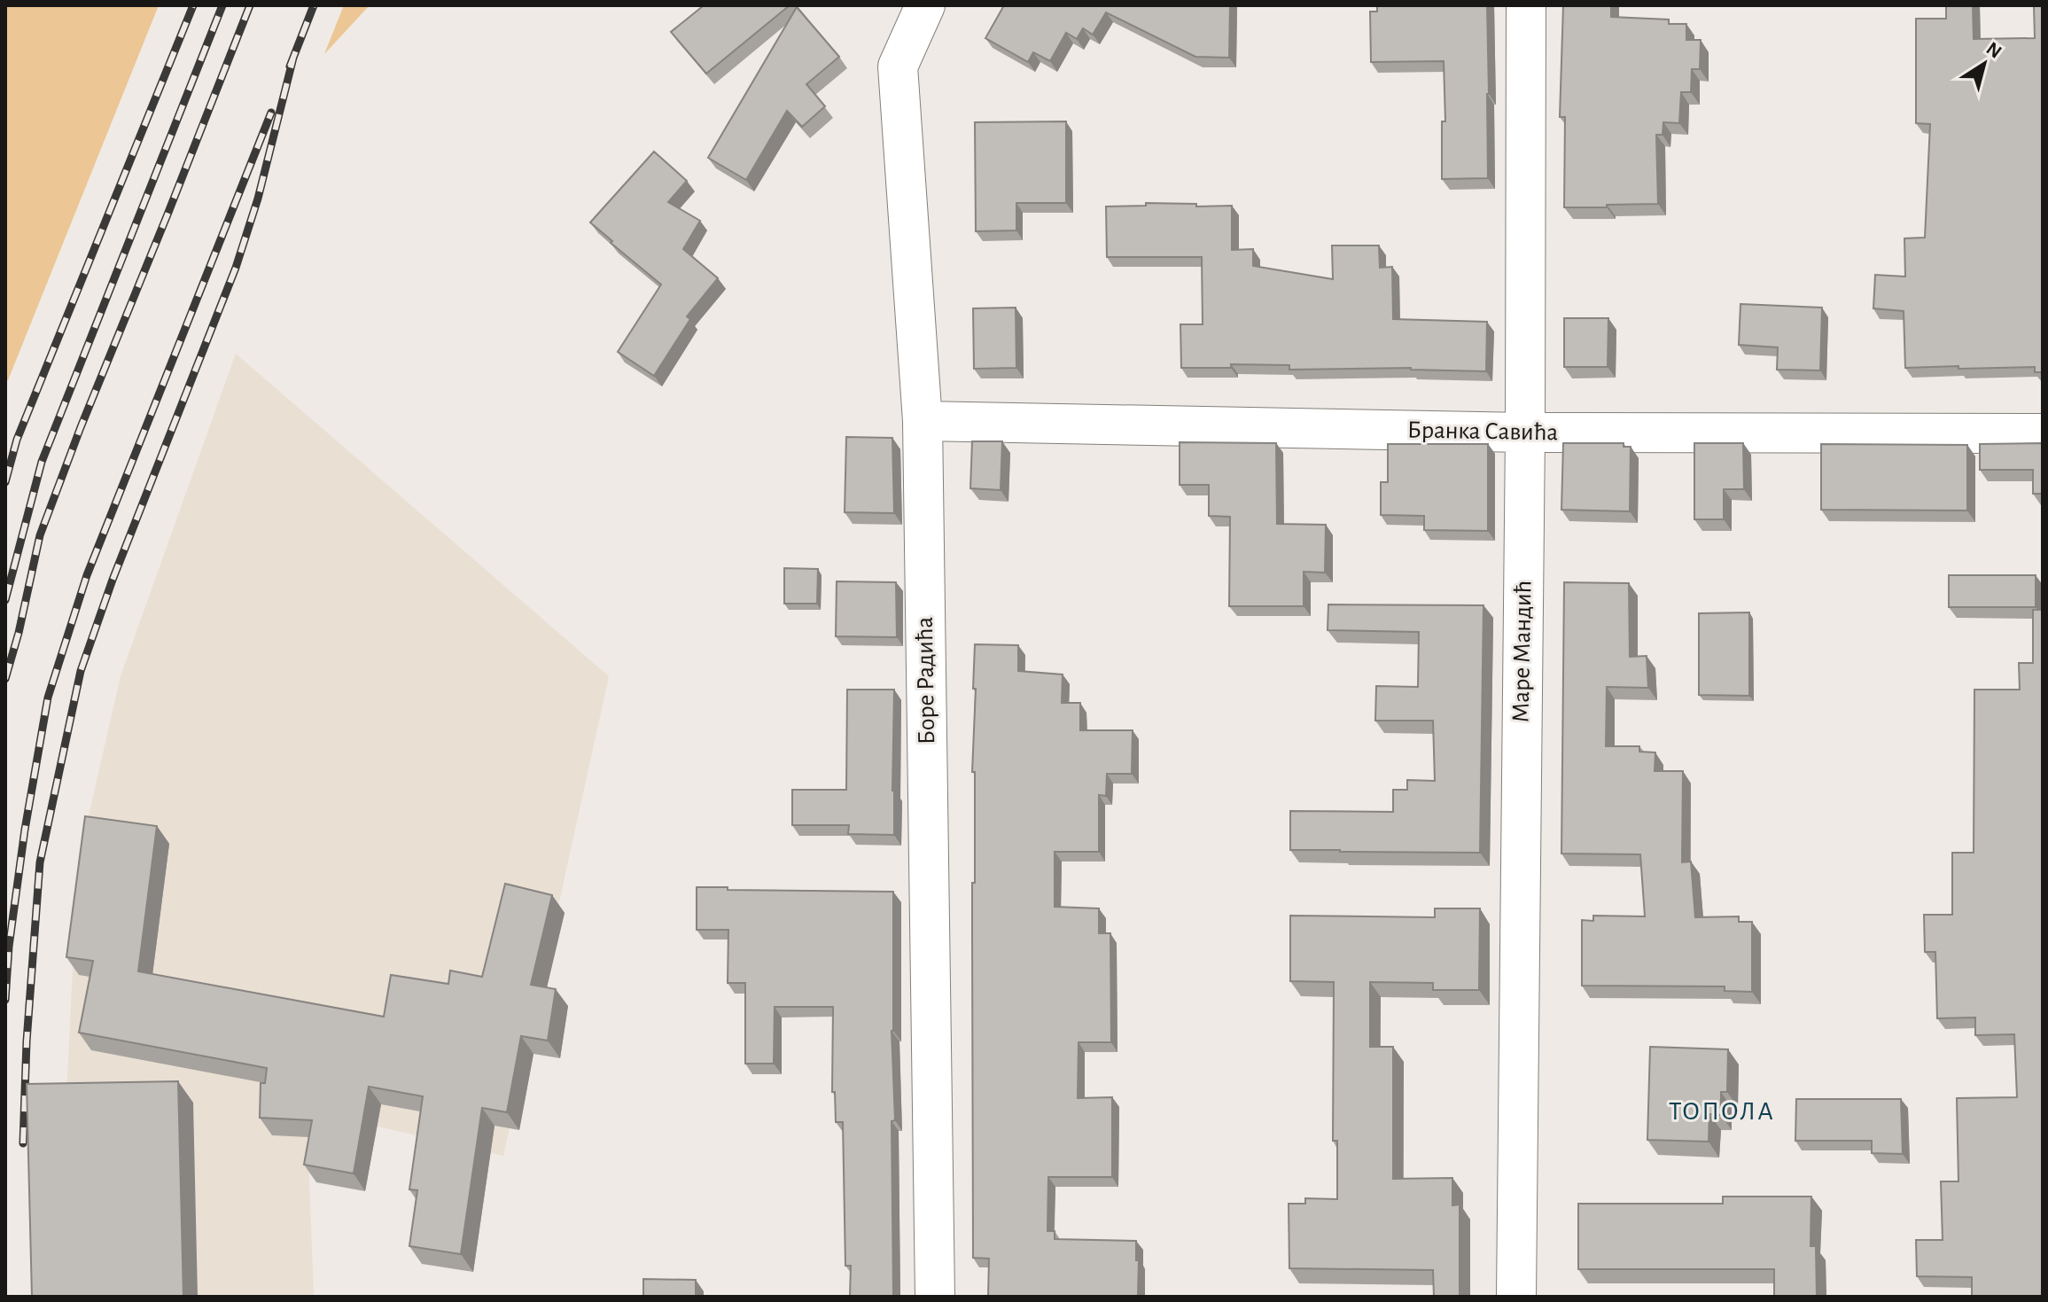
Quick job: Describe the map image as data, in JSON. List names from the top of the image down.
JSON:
{
  "streets": {
    "street": ["Бранка Савића", "Маре Мандић", "Боре Радића"]
  },
  "crossings": [
    ["Бранка Савића", "Маре Мандић"],
    ["Бранка Савића", "Боре Радића"]
  ],
  "districts": ["ТОПОЛА"],
  "north": "top right"
}
